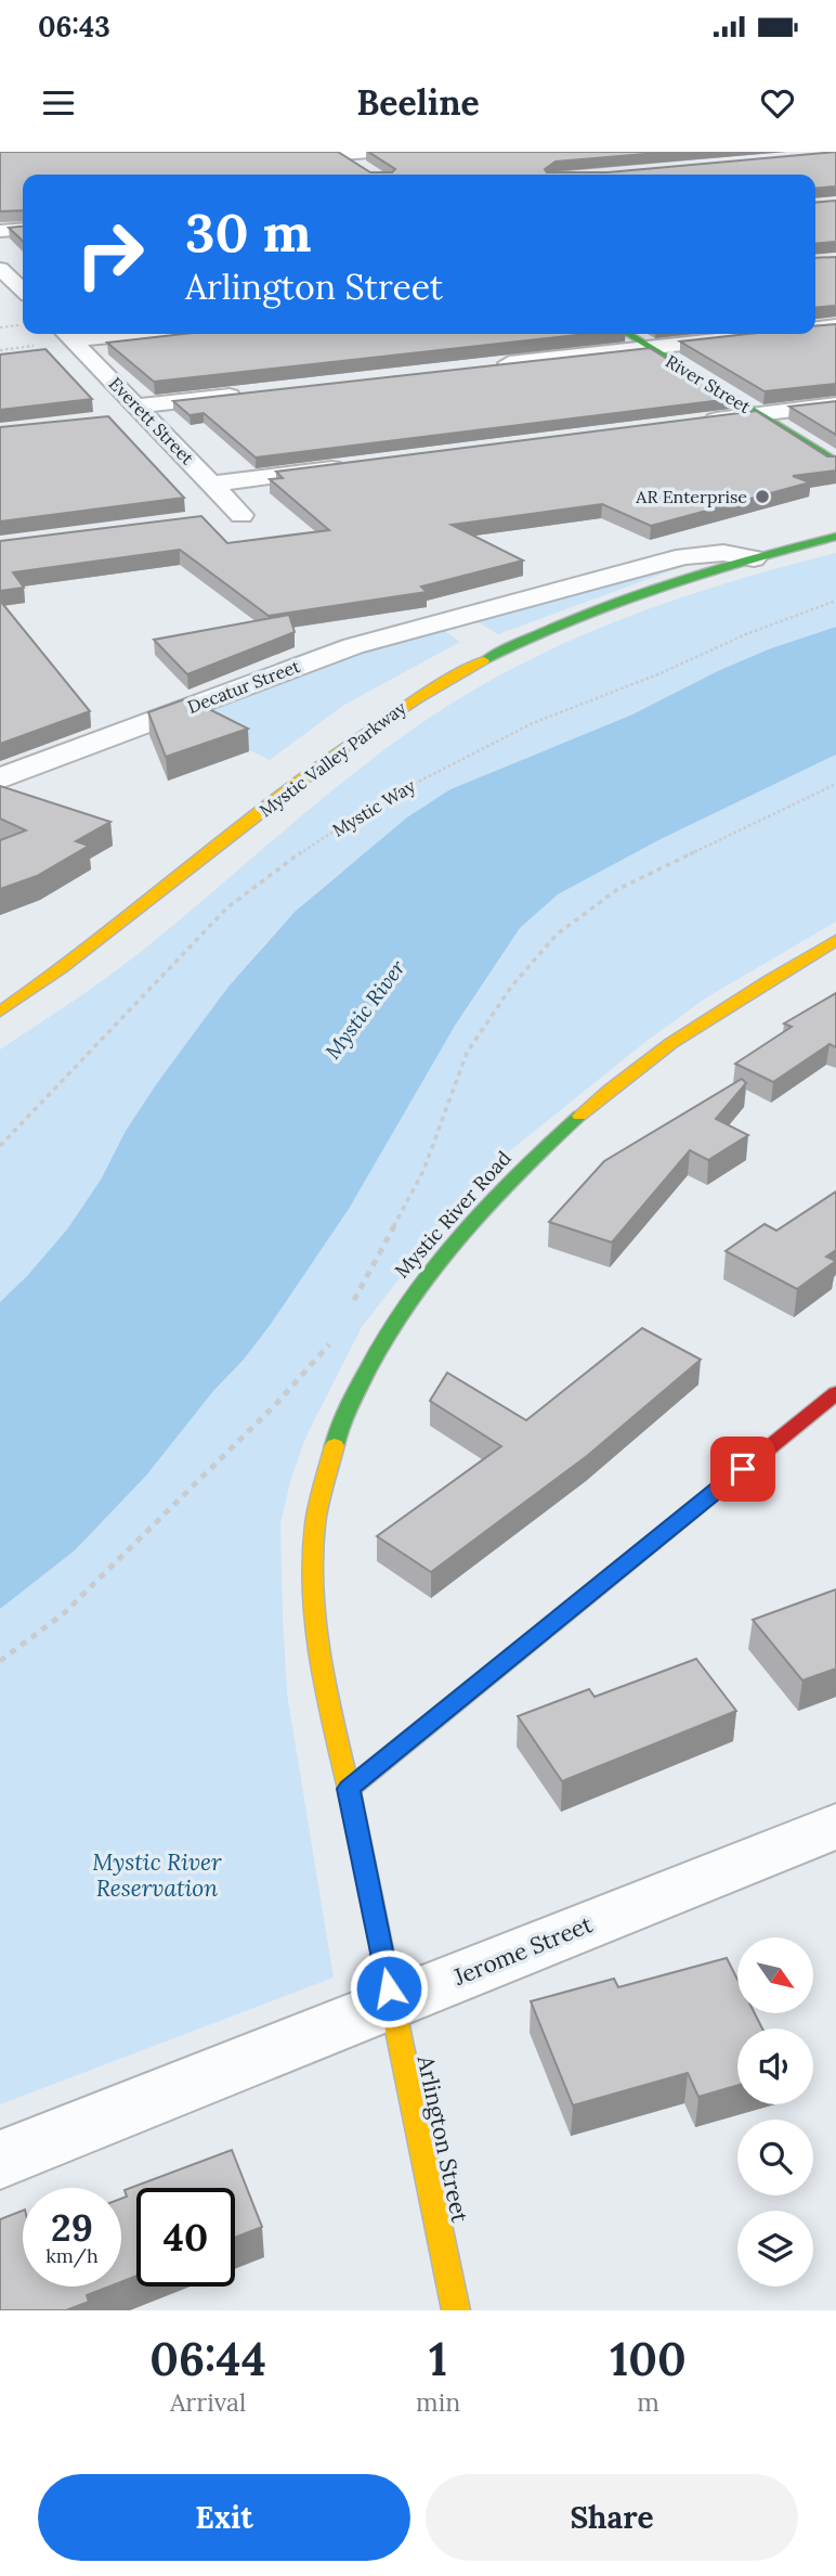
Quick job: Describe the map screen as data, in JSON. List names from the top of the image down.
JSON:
{
  "streets": {
    "street": [
      "River Street",
      "Everett Street",
      "Decatur Street",
      "Mystic Valley Parkway",
      "Mystic River Road",
      "Jerome Street",
      "Arlington Street"
    ],
    "path": ["Mystic Way"]
  },
  "crossings": [
    ["Decatur Street", "Mystic Valley Parkway"],
    ["Mystic River Road", "Arlington Street"],
    ["Jerome Street", "Arlington Street"]
  ],
  "water": ["Mystic River"],
  "parks": ["Mystic River Reservation"],
  "places": ["AR Enterprise"],
  "north": "bottom right",
  "page": {
    "status": "06:43",
    "header": "Beeline",
    "turn": ["30 m", "Arlington Street"],
    "speed": "29 km/h",
    "limit": "40",
    "eta": [
      "06:44",
      "Arrival",
      "1",
      "min",
      "100",
      "m"
    ],
    "buttons": ["Exit", "Share"]
  }
}
